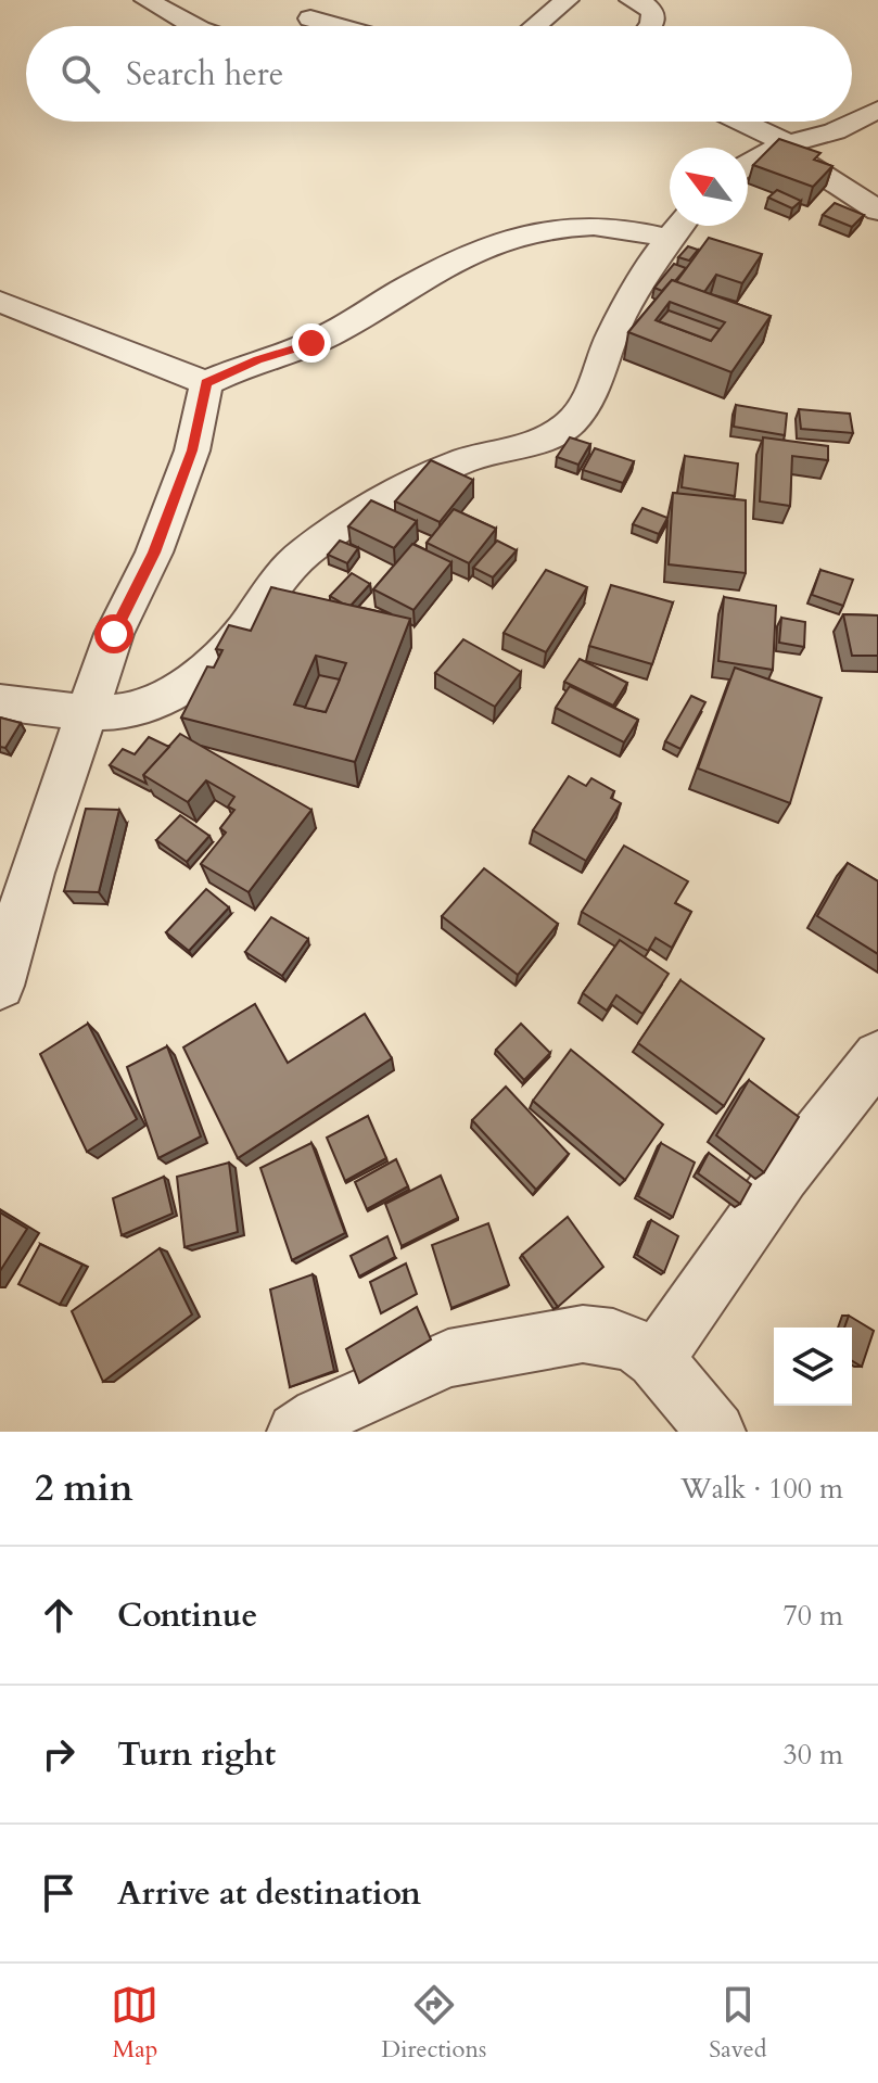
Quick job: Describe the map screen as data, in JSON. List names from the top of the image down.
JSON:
{
  "north": "top left",
  "page": {
    "search": "Search here",
    "heading": ["2 min", "Walk · 100 m"],
    "list": [
      ["Continue", "70 m"],
      ["Turn right", "30 m"],
      "Arrive at destination"
    ],
    "nav": ["Map", "Directions", "Saved"]
  }
}
